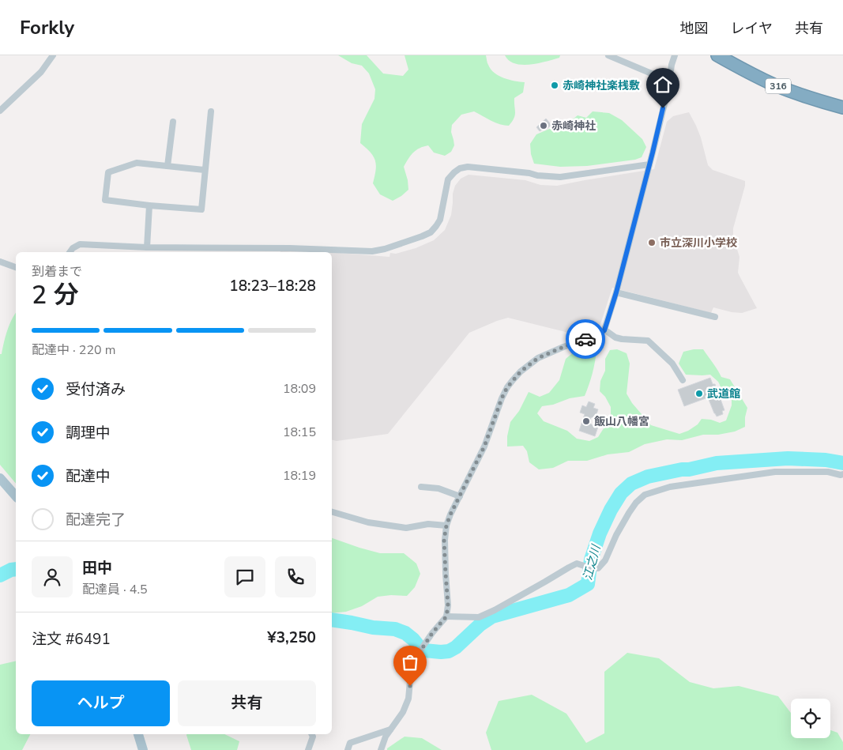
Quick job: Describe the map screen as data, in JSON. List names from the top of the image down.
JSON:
{
  "streets": {
    "highway": ["316"]
  },
  "water": ["江之川"],
  "places": [
    "赤崎神社楽桟敷",
    "赤崎神社",
    "市立深川小学校",
    "武道館",
    "飯山八幡宮"
  ],
  "page": {
    "header": "Forkly",
    "nav": ["地図", "レイヤ", "共有"],
    "heading": ["2 分", "到着まで", "18:23–18:28"],
    "panel": [
      "田中",
      "配達員 · 4.5",
      "注文 #6491",
      "¥3,250"
    ],
    "bar": "配達中 · 220 m",
    "list": [
      ["受付済み", "18:09"],
      ["調理中", "18:15"],
      ["配達中", "18:19"],
      "配達完了"
    ],
    "buttons": ["ヘルプ", "共有"]
  }
}
